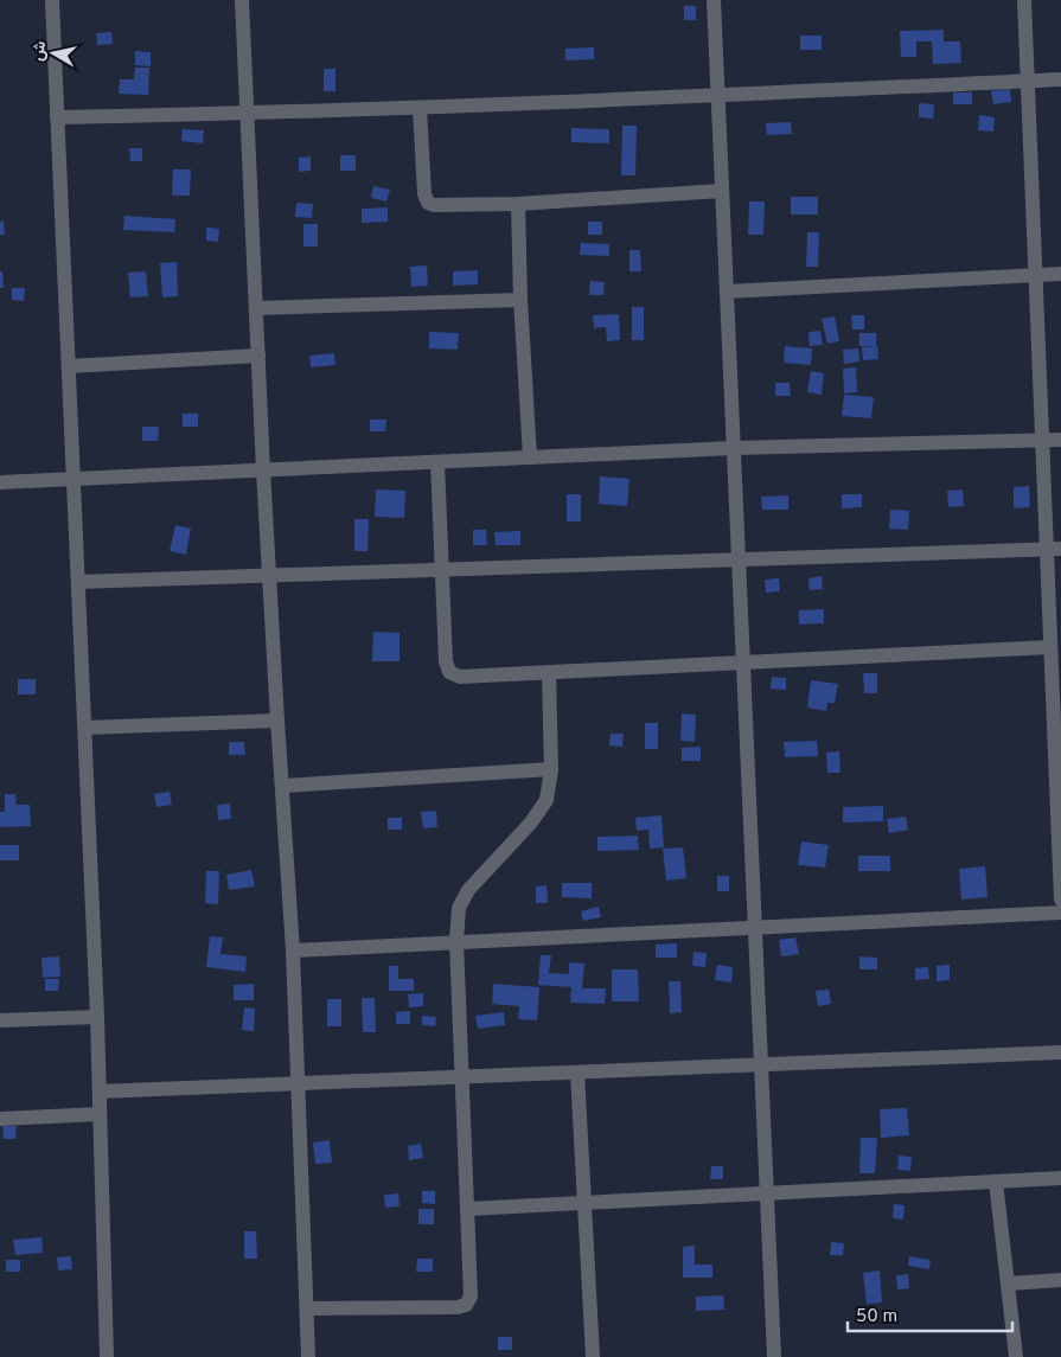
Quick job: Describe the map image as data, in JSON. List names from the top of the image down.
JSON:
{
  "scale_bar": "50 m",
  "north": "left"
}
